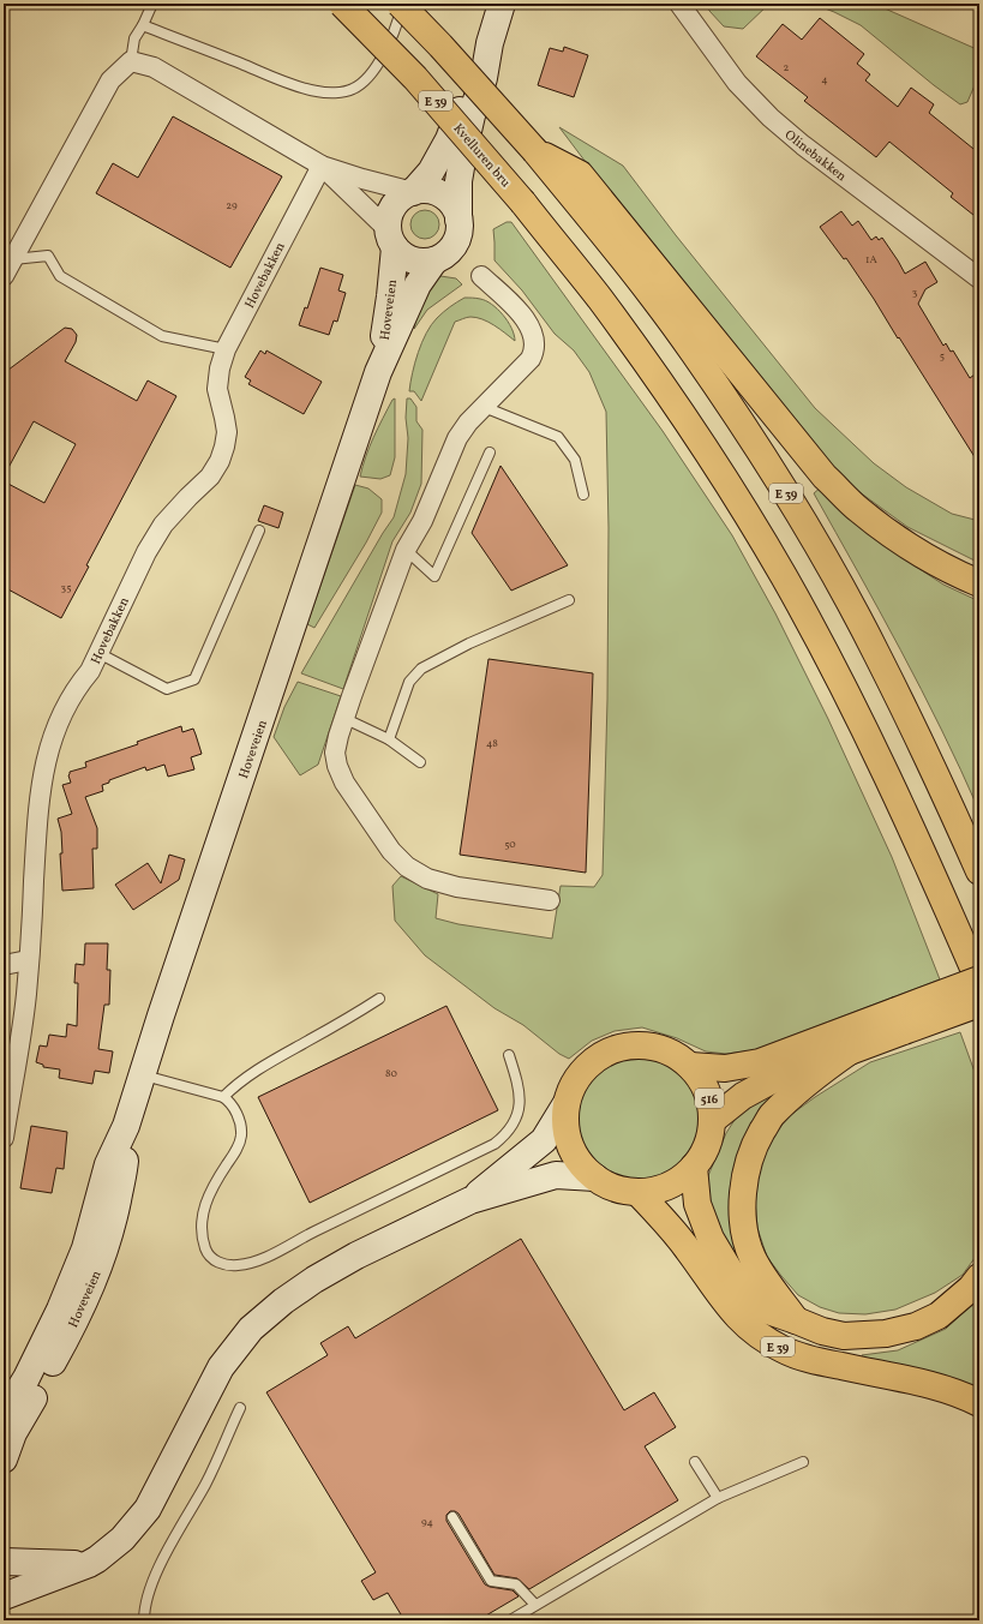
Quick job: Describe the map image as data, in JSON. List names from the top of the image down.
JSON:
{
  "streets": {
    "main road": [
      "E 39",
      "Kvelluren bru",
      "Hoveveien",
      "516"
    ],
    "street": ["Olinebakken", "Hovebakken"]
  },
  "crossings": [
    ["E 39", "Kvelluren bru"],
    ["E 39", "516"]
  ],
  "house_numbers": [
    "2",
    "4",
    "29",
    "1A",
    "3",
    "5",
    "35",
    "48",
    "50",
    "80",
    "94"
  ]
}
